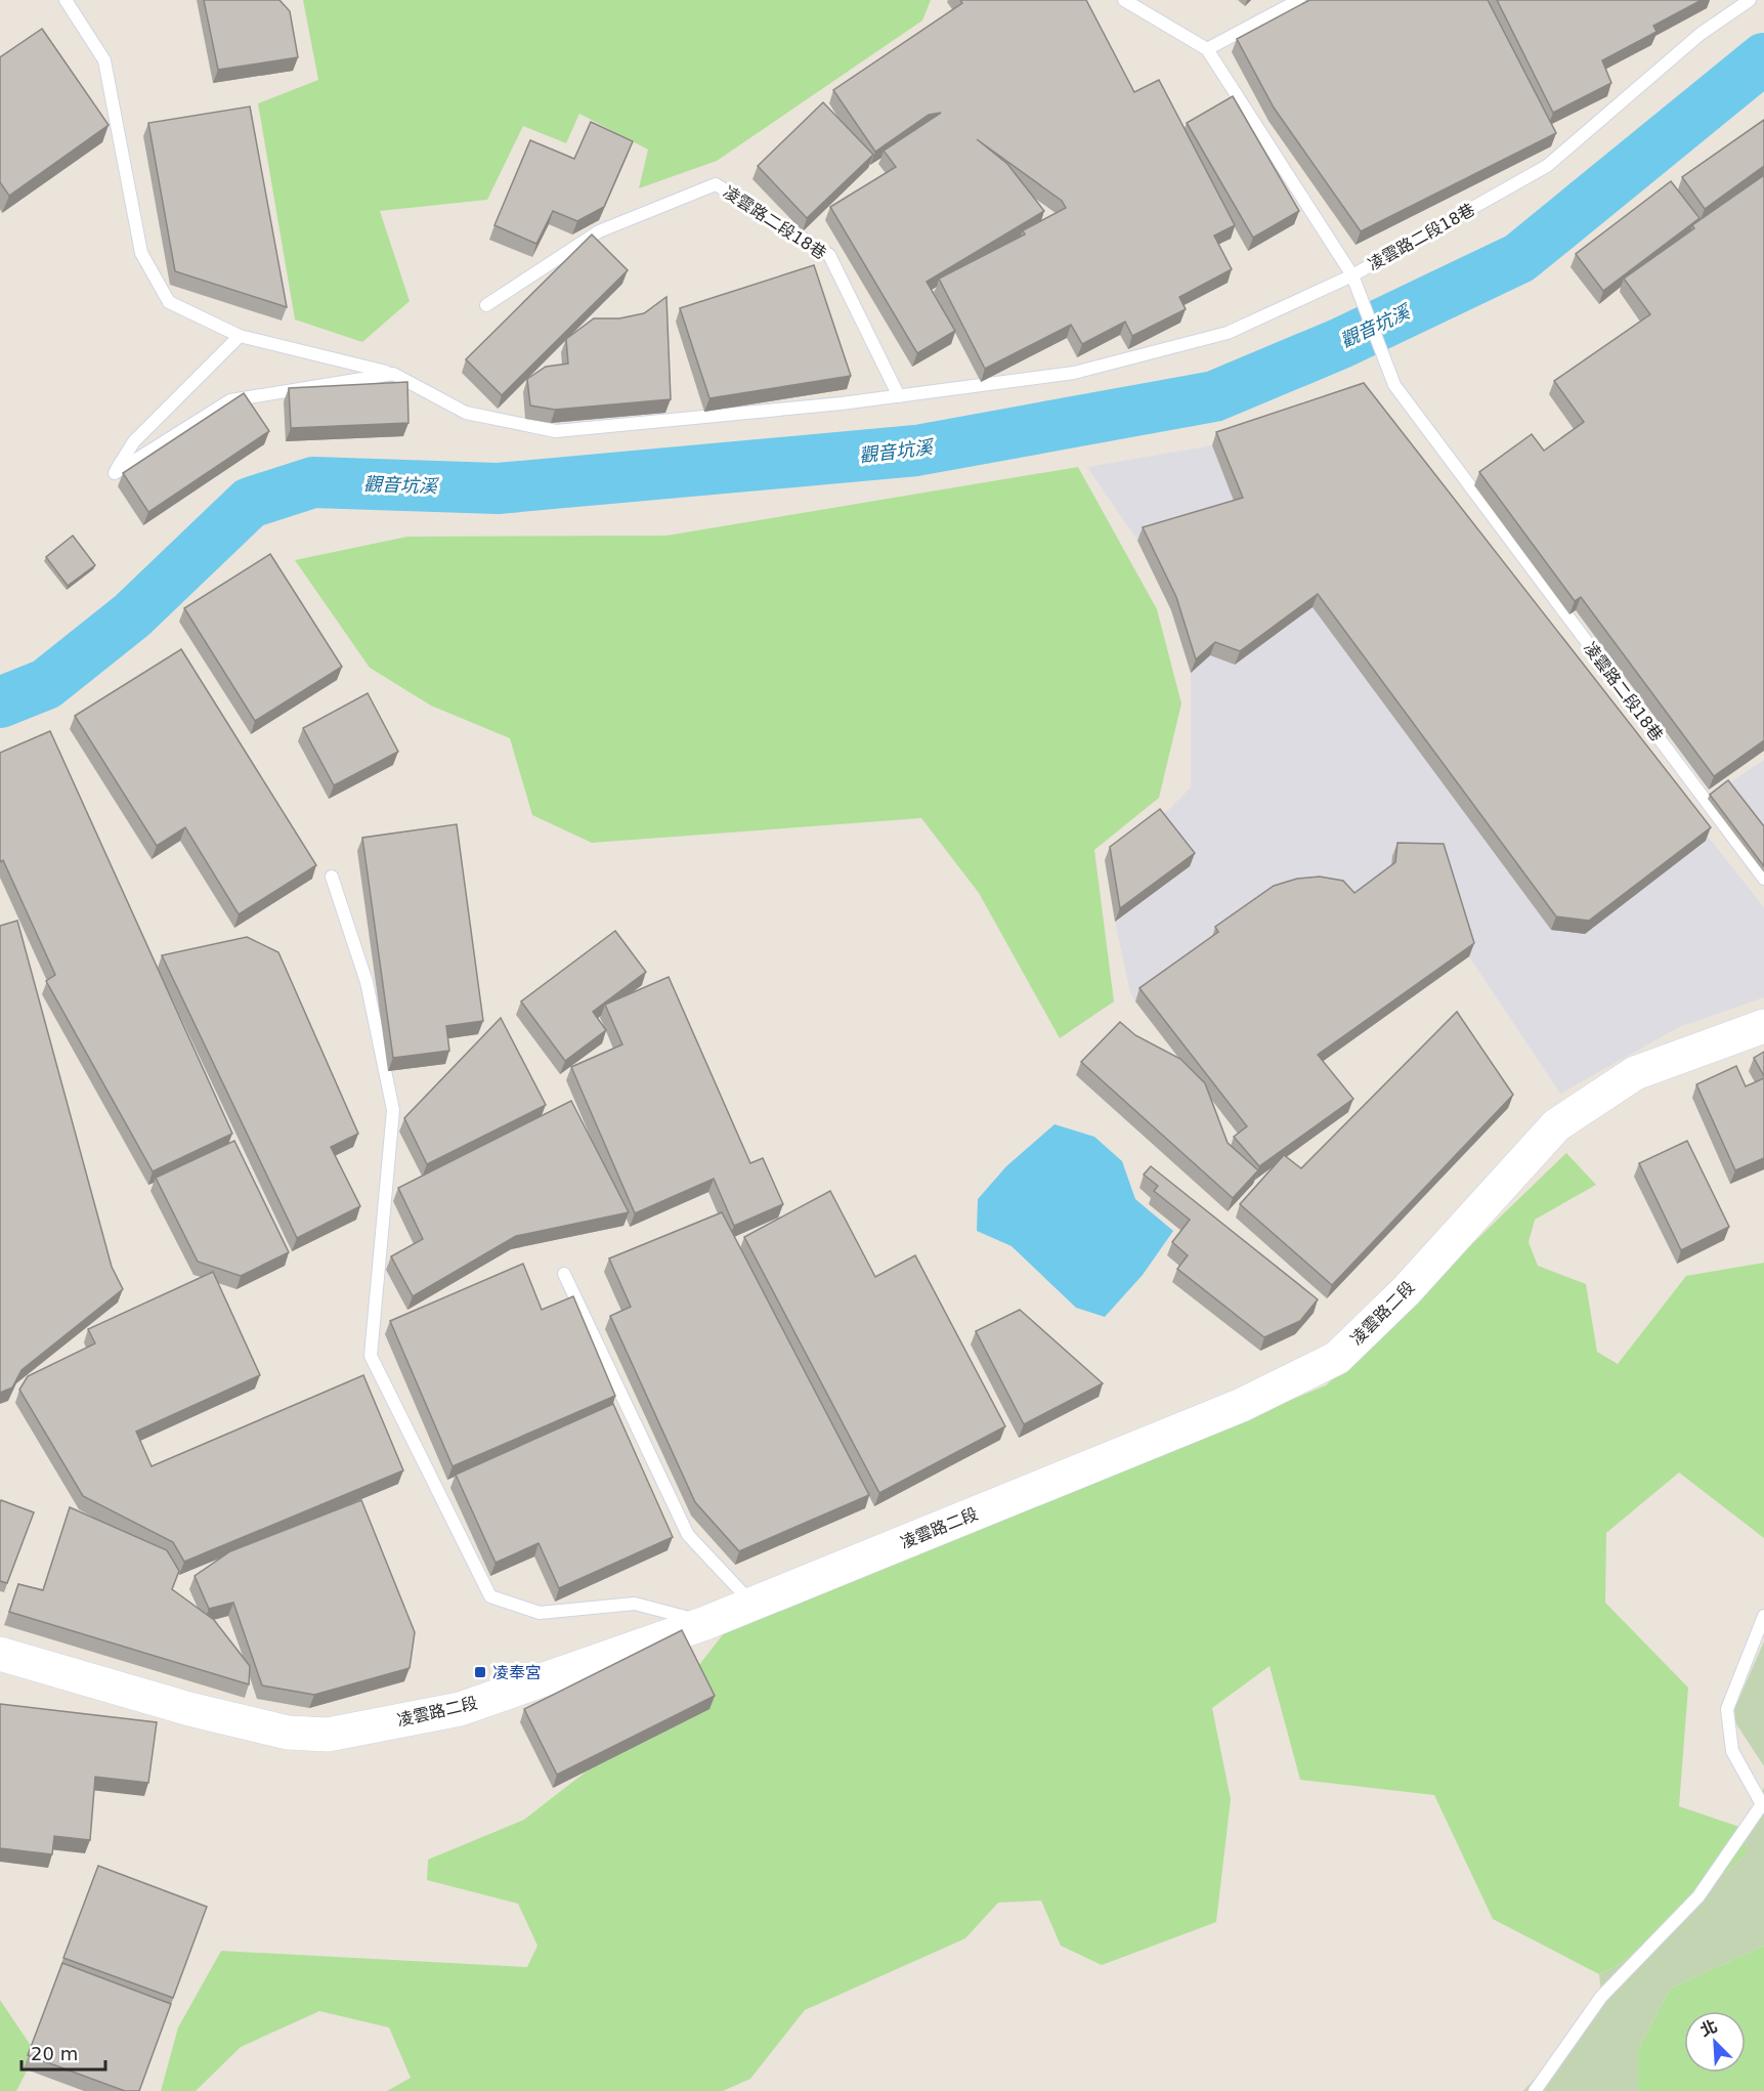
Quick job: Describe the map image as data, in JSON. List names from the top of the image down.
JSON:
{
  "streets": {
    "street": ["凌雲路二段"],
    "lane": ["凌雲路二段18巷"]
  },
  "water": ["觀音坑溪"],
  "places": {
    "transit": ["凌奉宮"]
  },
  "scale_bar": "20 m",
  "north": "top left"
}
